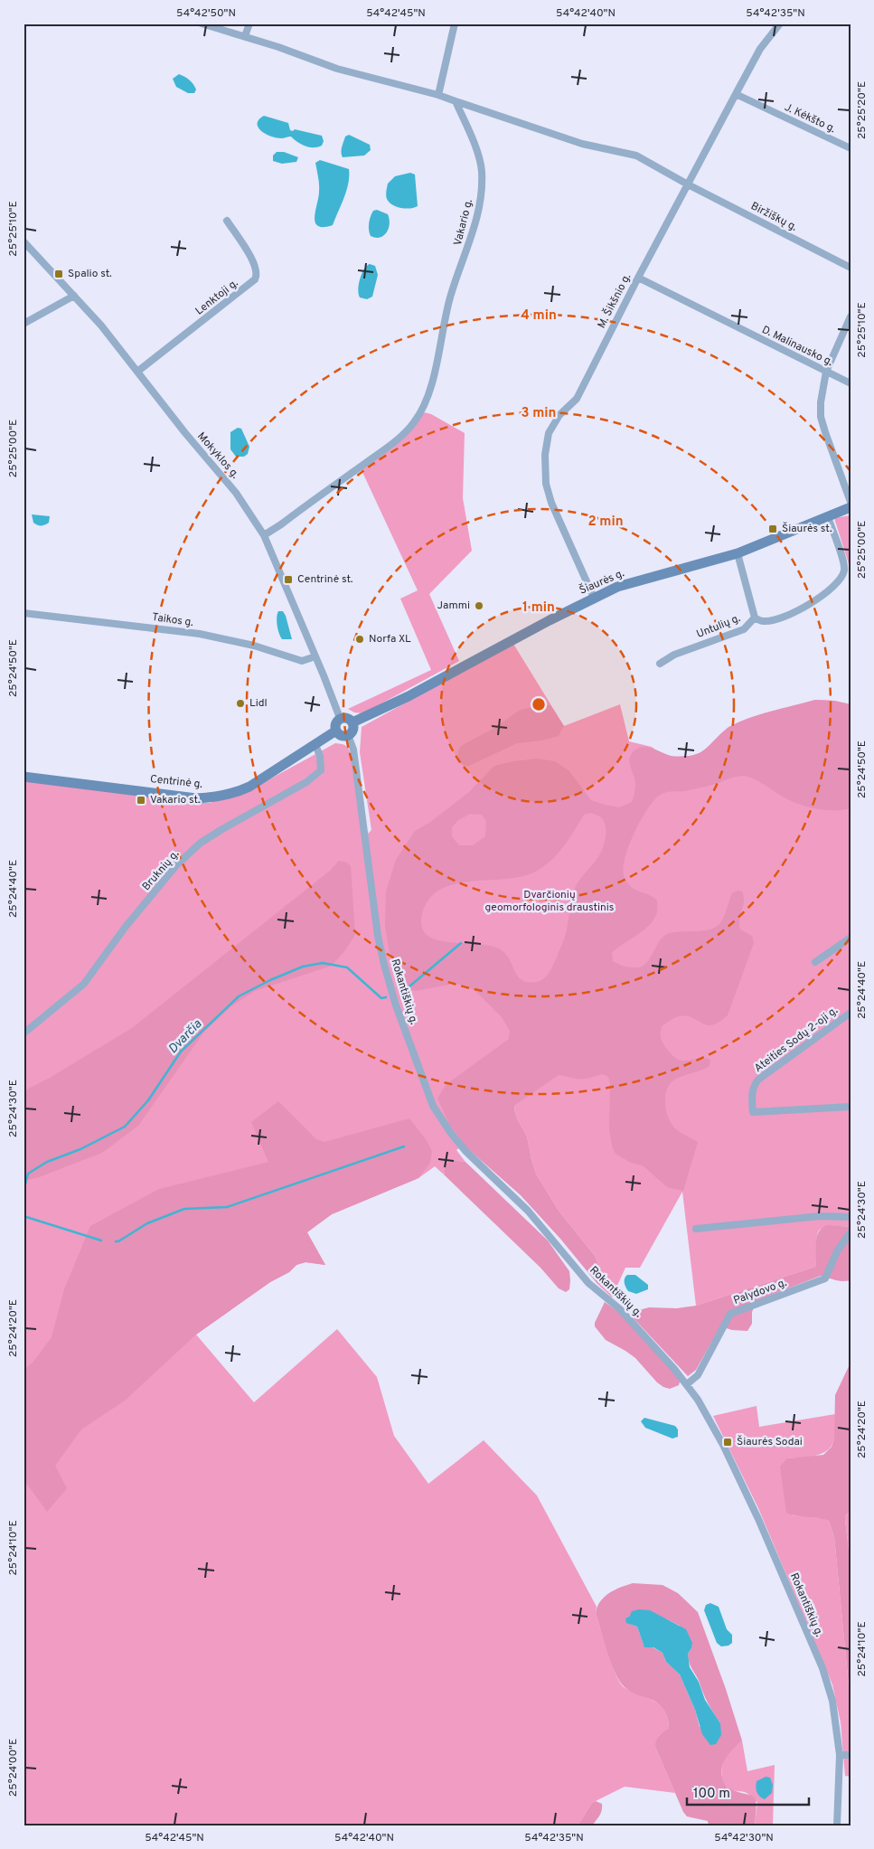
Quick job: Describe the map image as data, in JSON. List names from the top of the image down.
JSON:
{
  "streets": {
    "main road": ["Šiaurės g.", "Centrinė g."],
    "street": [
      "J. Kėkšto g.",
      "Biržiškų g.",
      "Vakario g.",
      "Lenktoji g.",
      "M. Šikšnio g.",
      "D. Malinausko g.",
      "Mokyklos g.",
      "Taikos g.",
      "Untulių g.",
      "Bruknių g.",
      "Rokantiškių g.",
      "Ateities Sodų 2-oji g.",
      "Palydovo g."
    ]
  },
  "crossings": [
    ["J. Kėkšto g.", "M. Šikšnio g."],
    ["Biržiškų g.", "Vakario g."],
    ["Biržiškų g.", "M. Šikšnio g."],
    ["Vakario g.", "Mokyklos g."],
    ["Lenktoji g.", "Mokyklos g."],
    ["M. Šikšnio g.", "D. Malinausko g."],
    ["M. Šikšnio g.", "Šiaurės g."],
    ["Mokyklos g.", "Šiaurės g."],
    ["Mokyklos g.", "Taikos g."],
    ["Mokyklos g.", "Centrinė g."],
    ["Mokyklos g.", "Rokantiškių g."],
    ["Šiaurės g.", "Untulių g."],
    ["Šiaurės g.", "Centrinė g."],
    ["Šiaurės g.", "Rokantiškių g."],
    ["Centrinė g.", "Bruknių g."],
    ["Centrinė g.", "Rokantiškių g."],
    ["Rokantiškių g.", "Palydovo g."]
  ],
  "water": ["Dvarčia"],
  "parks": ["Dvarčionių geomorfologinis draustinis"],
  "places": {
    "transit": [
      "Spalio st.",
      "Šiaurės st.",
      "Centrinė st.",
      "Vakario st.",
      "Šiaurės Sodai"
    ],
    "other": ["Jammi", "Norfa XL", "Lidl"]
  },
  "scale_bar": "100 m",
  "coordinates": [
    "54°42'50\"N",
    "54°42'45\"N",
    "54°42'40\"N",
    "54°42'35\"N",
    "25°25'20\"E",
    "25°25'10\"E",
    "25°25'00\"E",
    "25°24'50\"E",
    "25°24'40\"E",
    "25°24'30\"E",
    "25°24'20\"E",
    "25°24'10\"E",
    "25°24'00\"E",
    "54°42'30\"N"
  ],
  "rings": [
    "4 min",
    "3 min",
    "2 min",
    "1 min"
  ]
}
